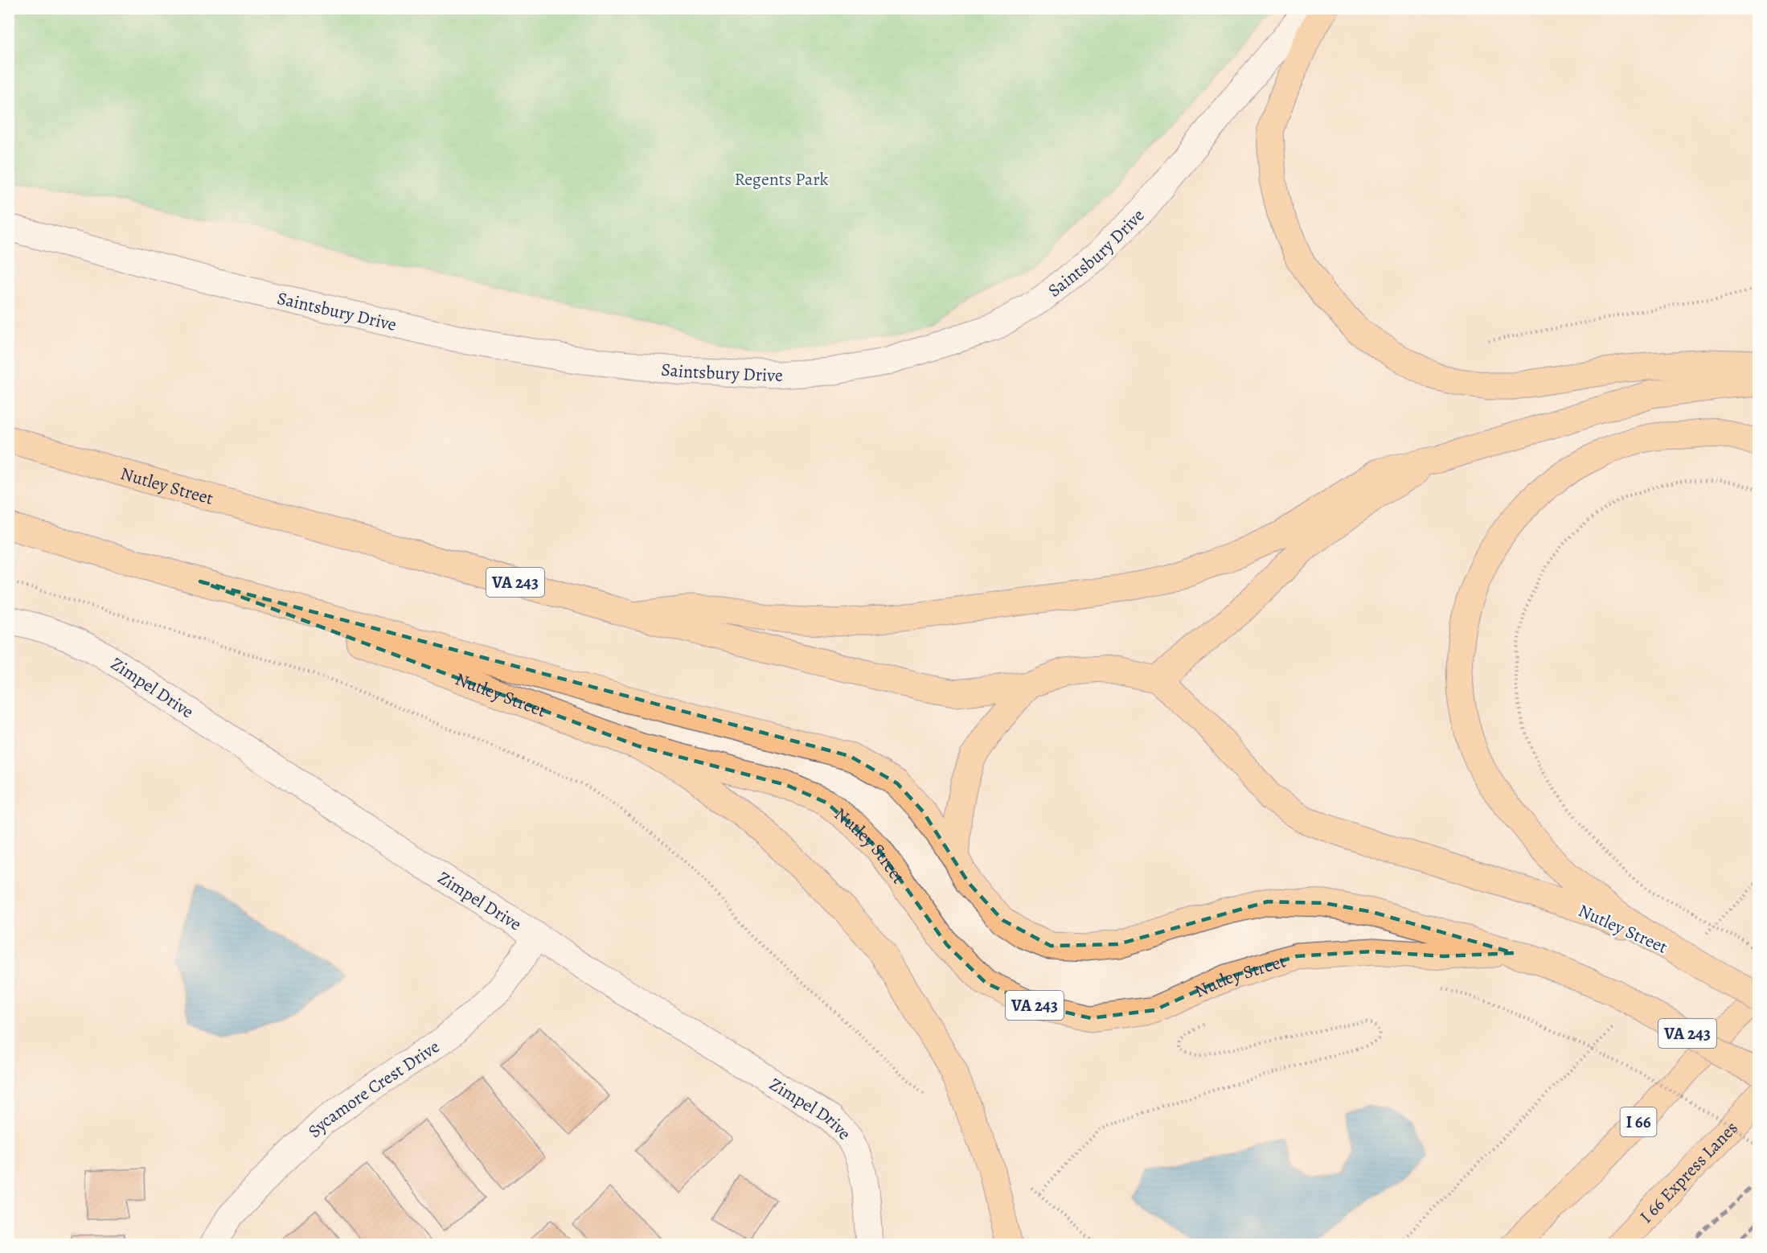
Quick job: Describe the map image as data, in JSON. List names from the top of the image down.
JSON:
{
  "streets": {
    "main road": [
      "Nutley Street",
      "VA 243",
      "I 66",
      "I 66 Express Lanes"
    ],
    "street": ["Saintsbury Drive", "Zimpel Drive", "Sycamore Crest Drive"]
  },
  "crossings": [
    ["Zimpel Drive", "Sycamore Crest Drive"]
  ],
  "parks": ["Regents Park"]
}
